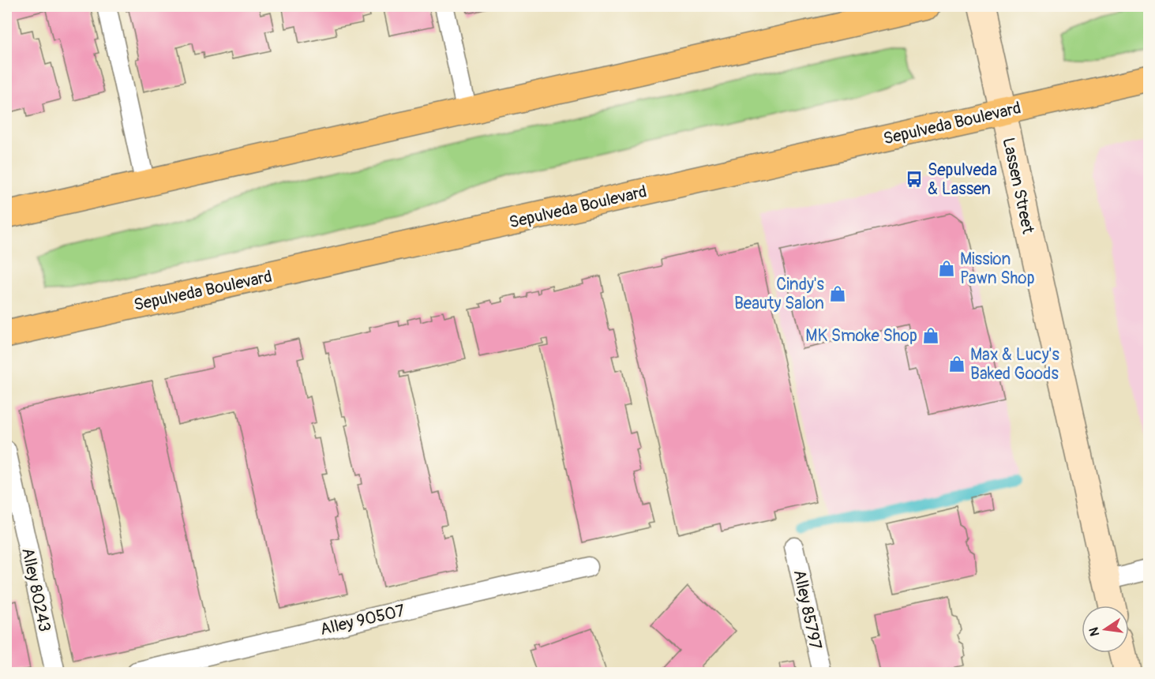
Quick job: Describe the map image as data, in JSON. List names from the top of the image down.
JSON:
{
  "streets": {
    "main road": ["Sepulveda Boulevard", "Lassen Street"],
    "lane": ["Alley 80243", "Alley 85797", "Alley 90507"]
  },
  "crossings": [
    ["Sepulveda Boulevard", "Lassen Street"]
  ],
  "places": {
    "bus stop": ["Sepulveda & Lassen"],
    "shop": [
      "Mission Pawn Shop",
      "Cindy's Beauty Salon",
      "MK Smoke Shop",
      "Max & Lucy's Baked Goods"
    ]
  },
  "north": "left"
}
